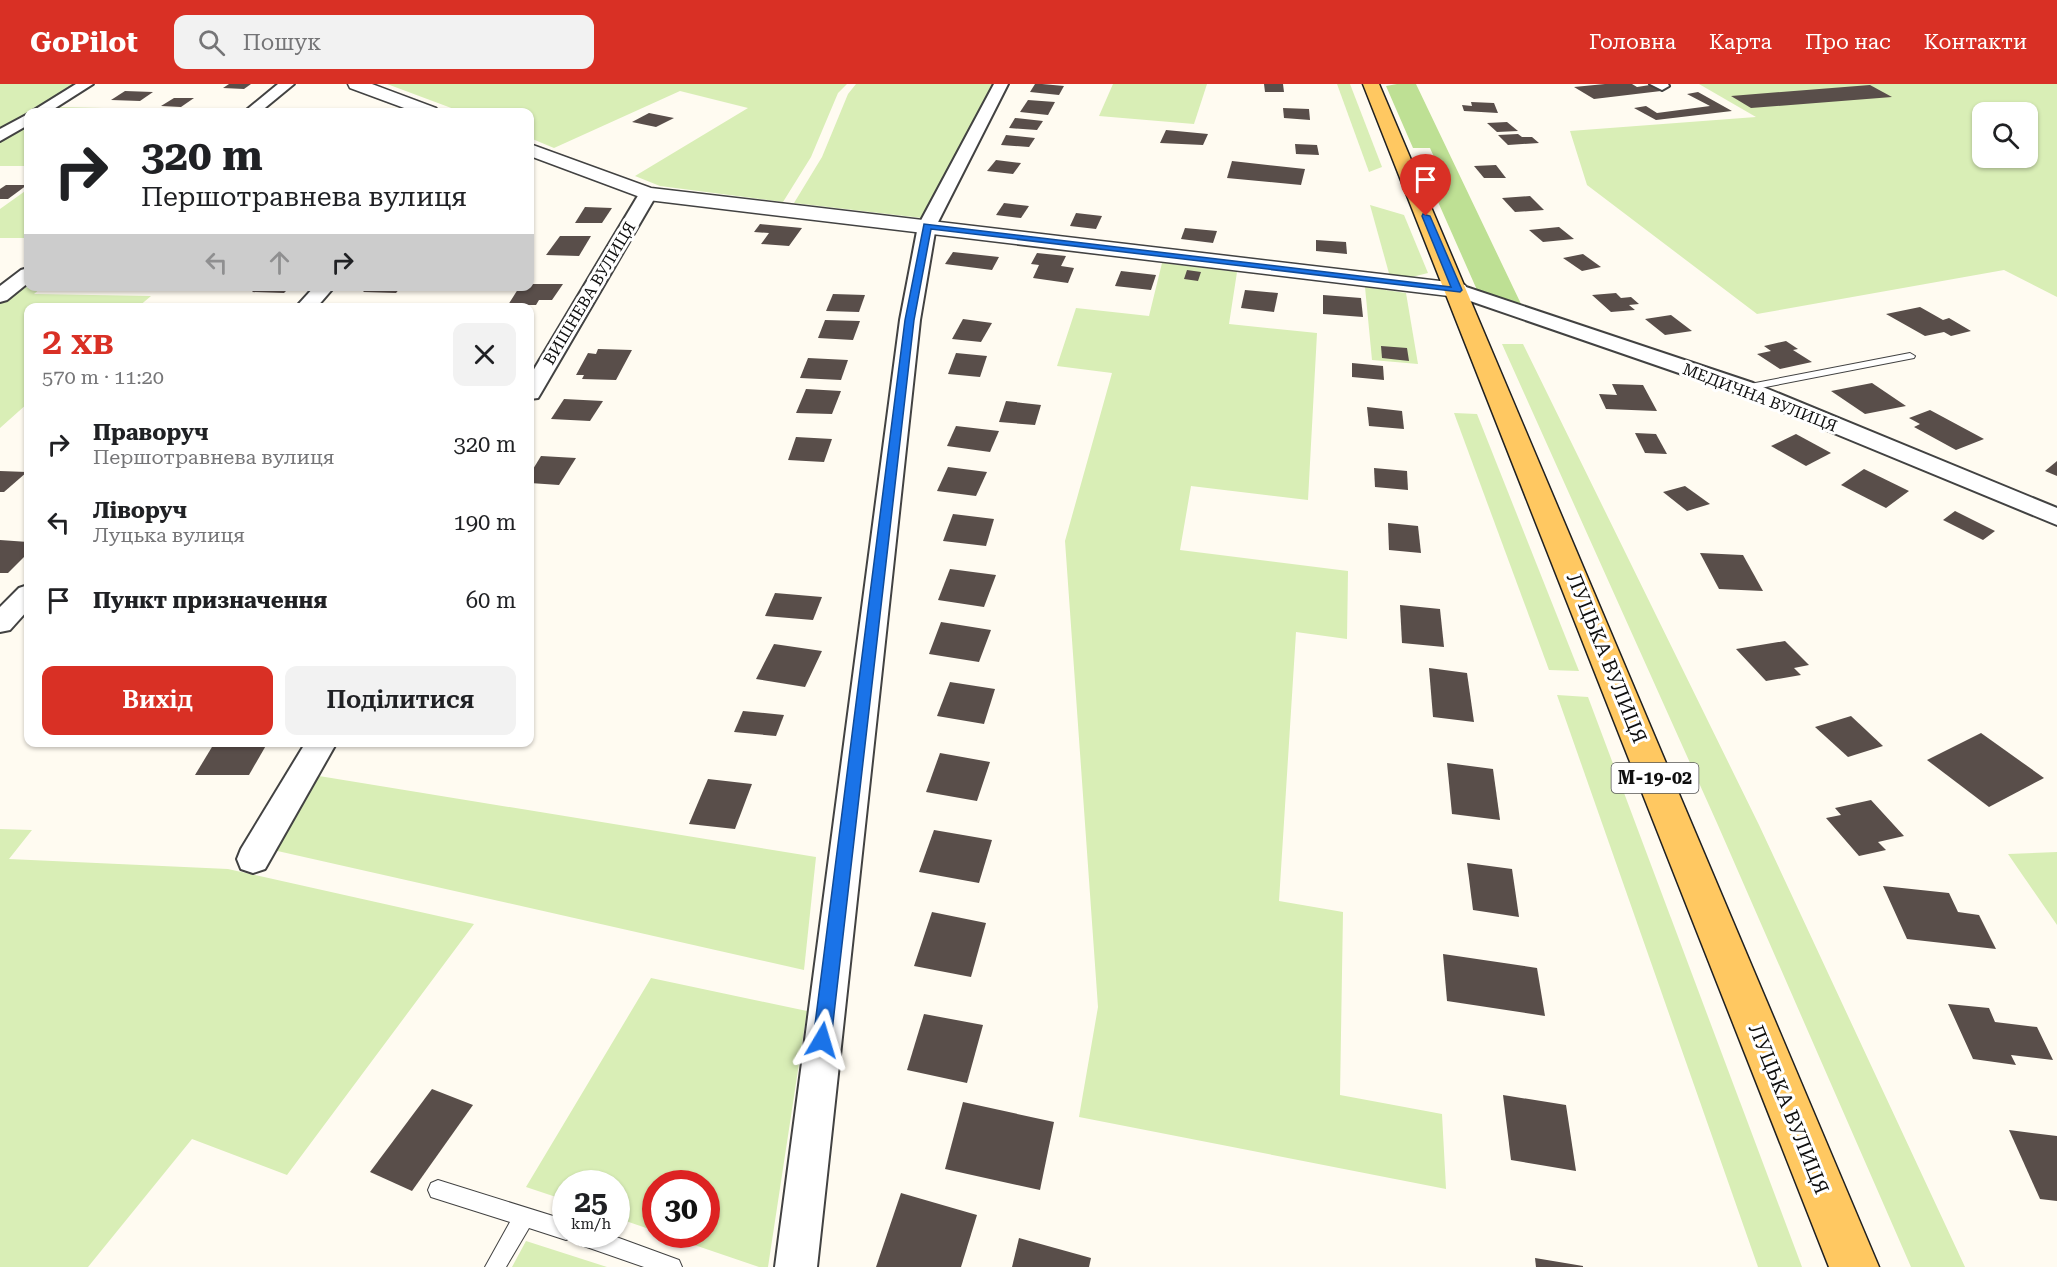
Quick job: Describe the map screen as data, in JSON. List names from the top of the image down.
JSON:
{
  "streets": {
    "main road": ["ЛУЦЬКА ВУЛИЦЯ", "М-19-02"],
    "street": ["ВИШНЕВА ВУЛИЦЯ", "МЕДИЧНА ВУЛИЦЯ"]
  },
  "crossings": [
    ["МЕДИЧНА ВУЛИЦЯ", "ЛУЦЬКА ВУЛИЦЯ"]
  ],
  "page": {
    "header": "GoPilot",
    "search": "Пошук",
    "nav": [
      "Головна",
      "Карта",
      "Про нас",
      "Контакти"
    ],
    "turn": ["320 m", "Першотравнева вулиця"],
    "heading": ["2 хв", "570 m · 11:20"],
    "list": [
      {
        "name": "Праворуч",
        "note": "Першотравнева вулиця",
        "value": "320 m"
      },
      {
        "name": "Ліворуч",
        "note": "Луцька вулиця",
        "value": "190 m"
      },
      {
        "name": "Пункт призначення",
        "value": "60 m"
      }
    ],
    "buttons": ["Вихід", "Поділитися"],
    "speed": "25 km/h",
    "limit": "30"
  }
}
